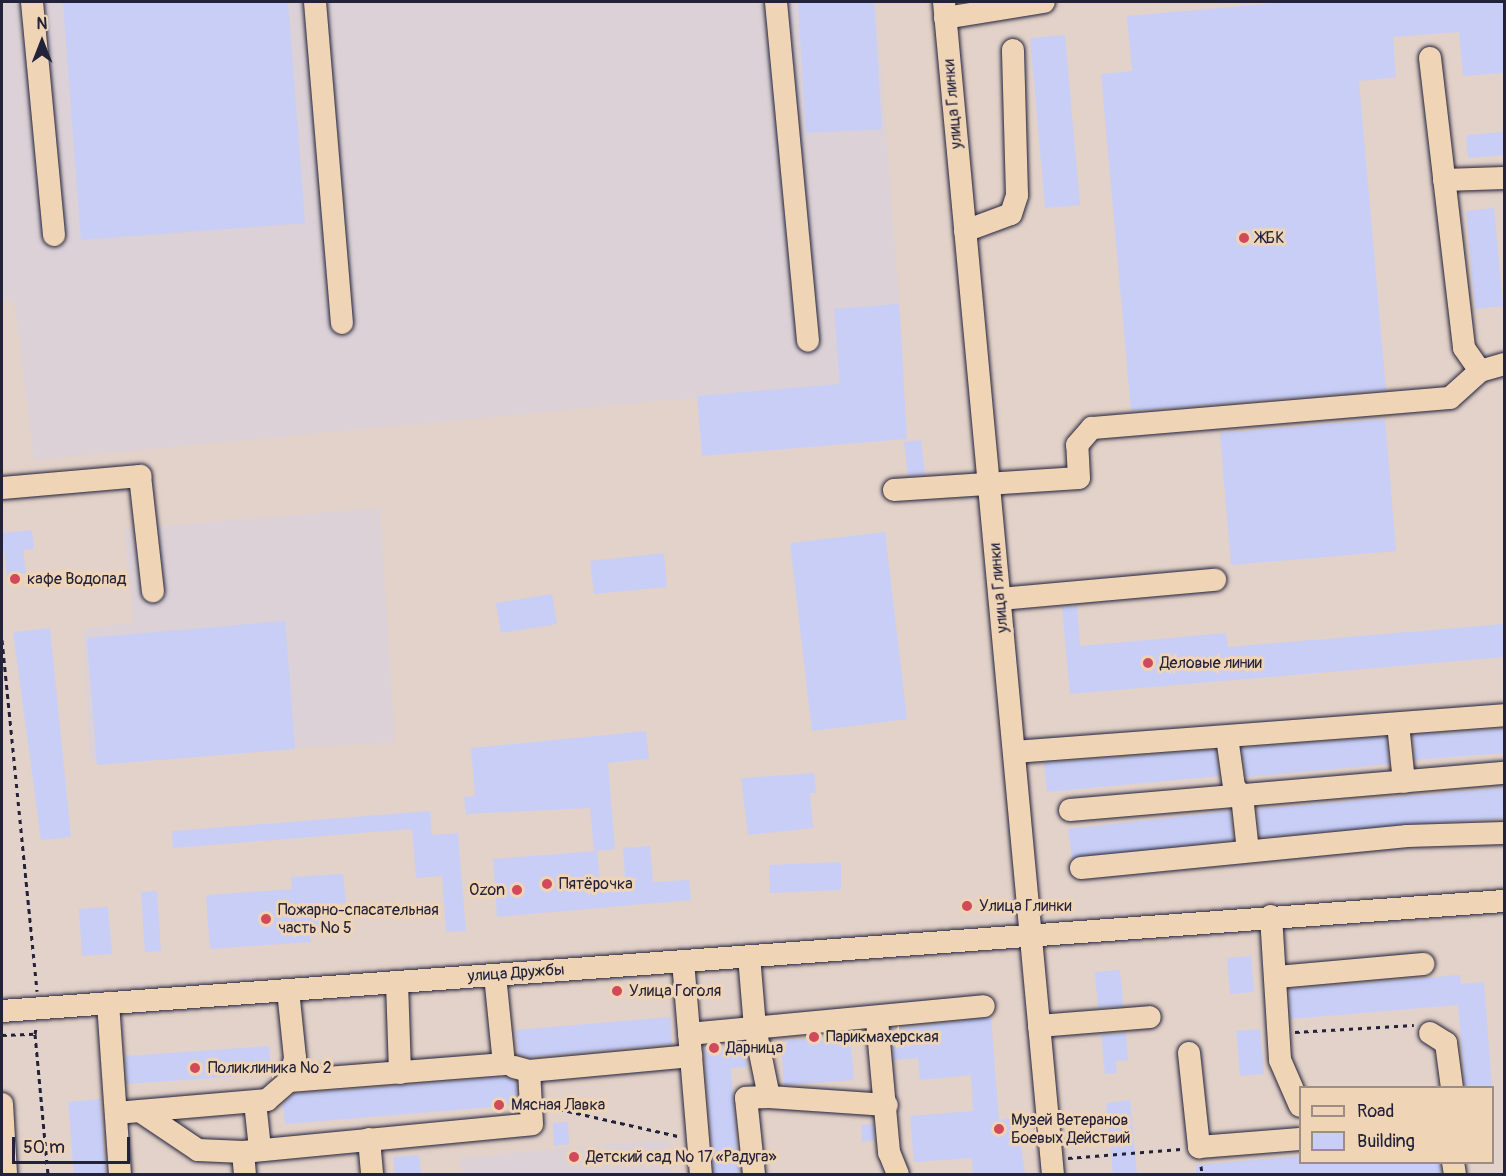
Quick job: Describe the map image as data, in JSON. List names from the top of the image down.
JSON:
{
  "streets": {
    "street": ["улица Глинки", "улица Дружбы"]
  },
  "crossings": [
    ["улица Глинки", "улица Дружбы"]
  ],
  "places": [
    "ЖБК",
    "кафе Водопад",
    "Деловые линии",
    "Пятёрочка",
    "Ozon",
    "Улица Глинки",
    "Пожарно-спасательная часть № 5",
    "Улица Гоголя",
    "Парикмахерская",
    "Дарница",
    "Поликлиника № 2",
    "Мясная Лавка",
    "Музей Ветеранов Боевых Действий",
    "Детский сад № 17 «Радуга»"
  ],
  "legend": ["Road", "Building"],
  "scale_bar": "50 m",
  "north": "top"
}
